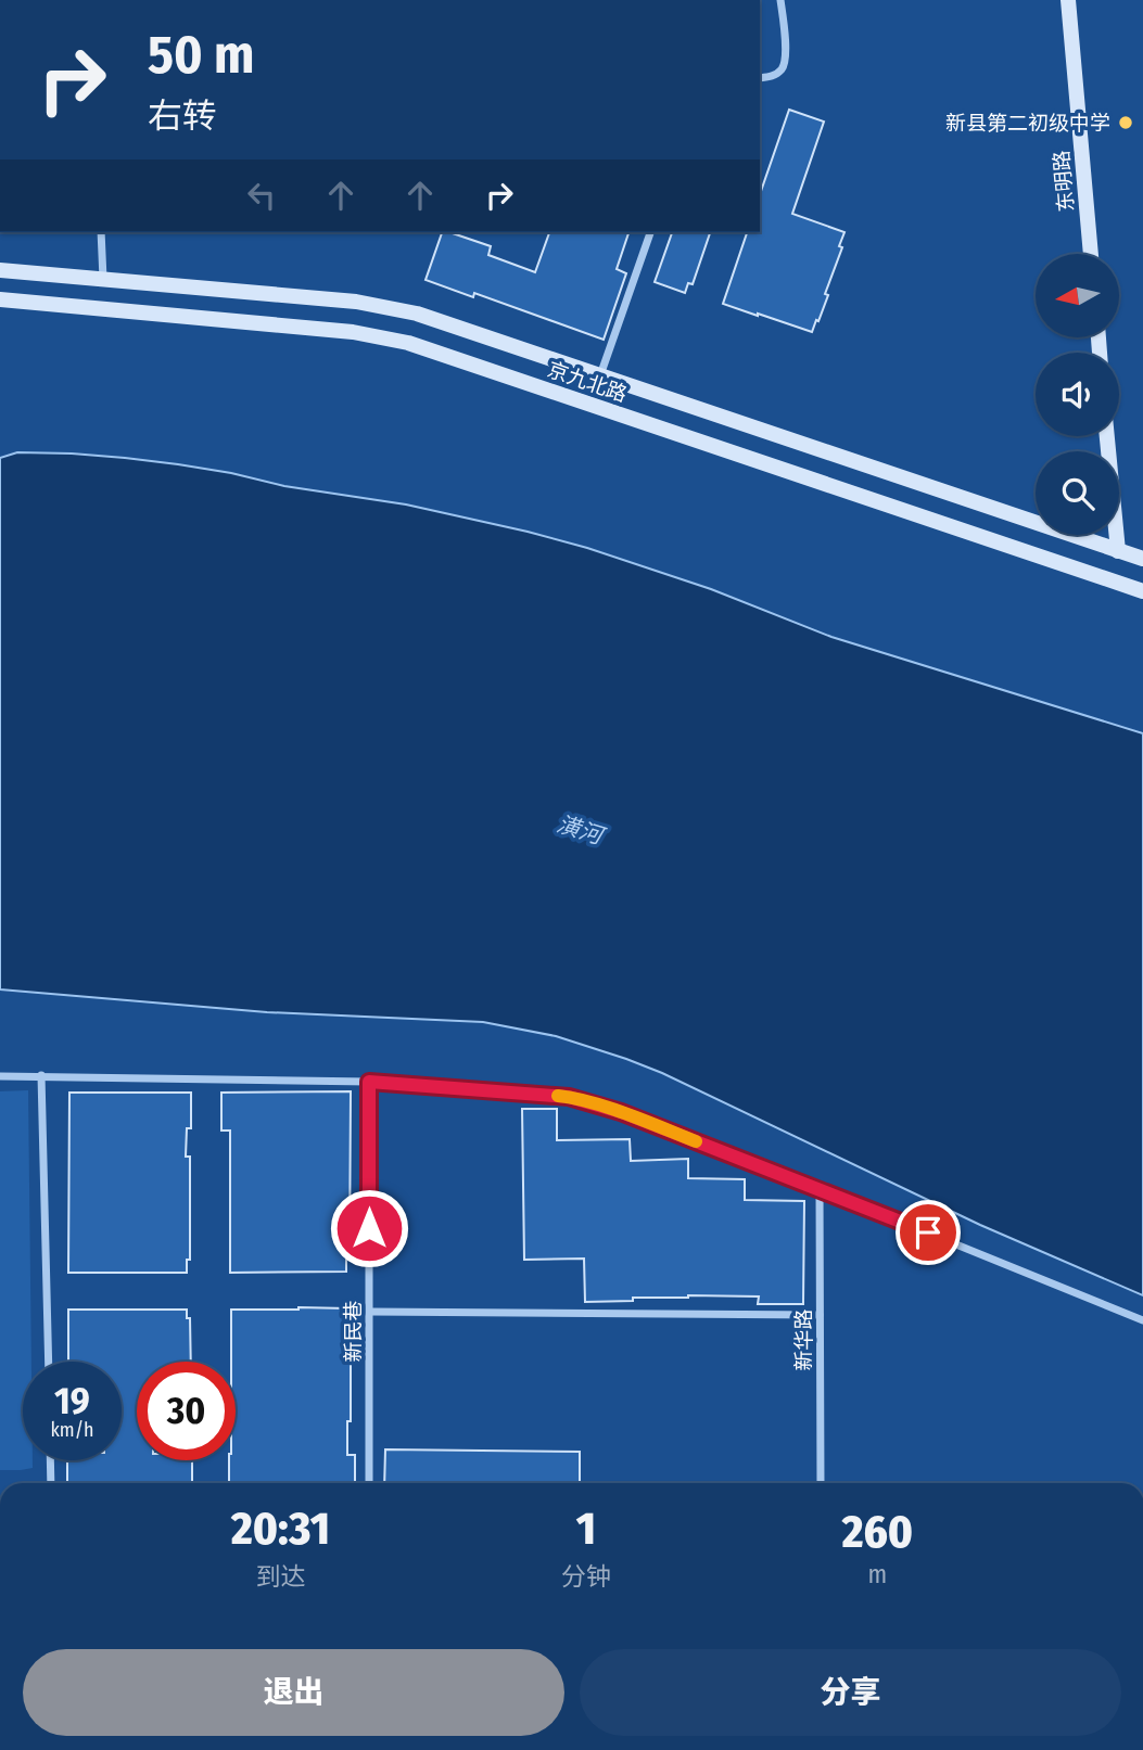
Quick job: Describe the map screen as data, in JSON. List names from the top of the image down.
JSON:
{
  "streets": {
    "main road": ["东明路", "京九北路"],
    "street": ["新民巷", "新华路"]
  },
  "water": ["潢河"],
  "places": ["新县第二初级中学"],
  "north": "left",
  "page": {
    "turn": ["50 m", "右转"],
    "speed": "19 km/h",
    "limit": "30",
    "eta": [
      "20:31",
      "到达",
      "1",
      "分钟",
      "260",
      "m"
    ],
    "buttons": ["退出", "分享"]
  }
}
